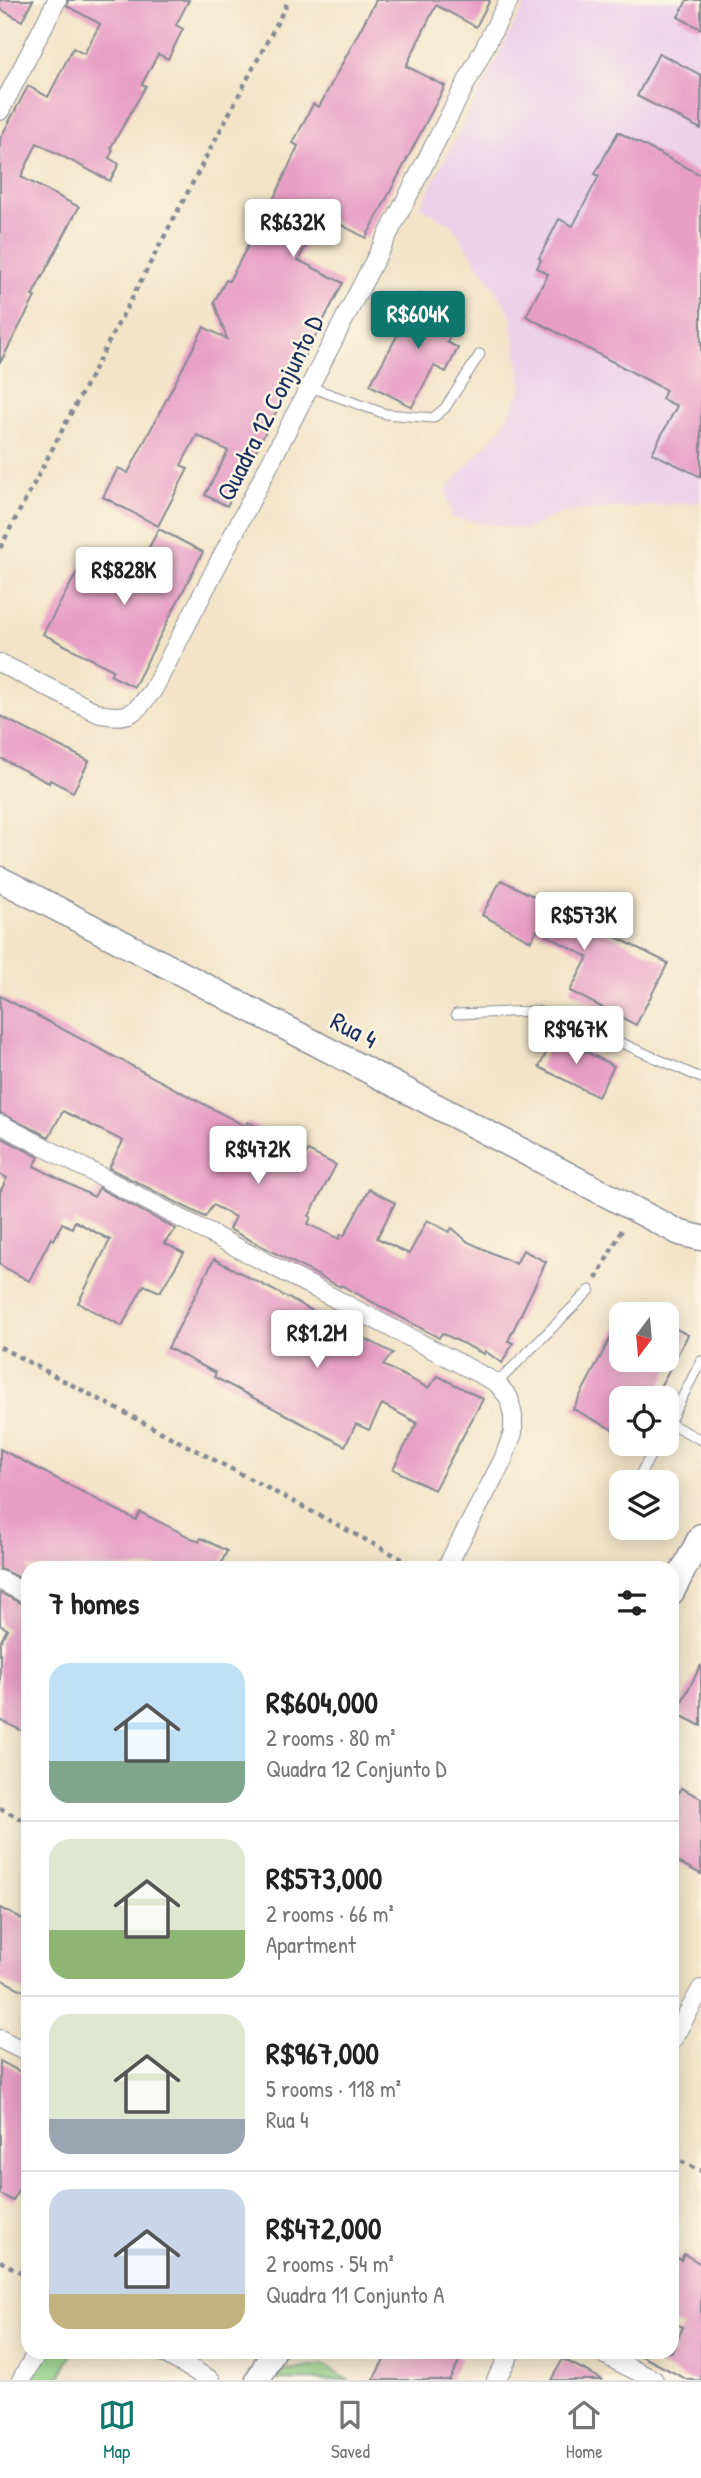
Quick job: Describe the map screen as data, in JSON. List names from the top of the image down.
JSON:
{
  "streets": {
    "street": ["Quadra 12 Conjunto D", "Rua 4"]
  },
  "north": "bottom",
  "page": {
    "price": [
      "R$632K",
      "R$604K",
      "R$828K",
      "R$573K",
      "R$967K",
      "R$472K",
      "R$1.2M"
    ],
    "heading": "7 homes",
    "list": [
      {
        "name": "R$604,000",
        "note": "2 rooms · 80 m² · Quadra 12 Conjunto D"
      },
      {
        "name": "R$573,000",
        "note": "2 rooms · 66 m² · Apartment"
      },
      {
        "name": "R$967,000",
        "note": "5 rooms · 118 m² · Rua 4"
      },
      {
        "name": "R$472,000",
        "note": "2 rooms · 54 m² · Quadra 11 Conjunto A"
      }
    ],
    "tabs": ["Map", "Saved", "Home"]
  }
}
